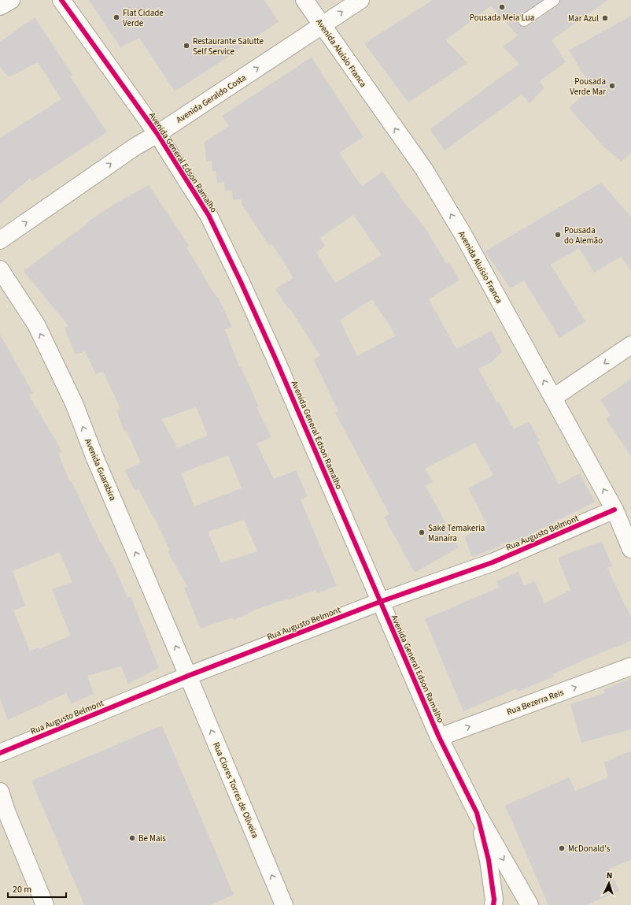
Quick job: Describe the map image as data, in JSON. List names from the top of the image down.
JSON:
{
  "streets": {
    "street": [
      "Avenida Aluísio Franca",
      "Avenida Geraldo Costa",
      "Avenida General Edson Ramalho",
      "Avenida Guarabira",
      "Rua Augusto Belmont",
      "Rua Bezerra Reis",
      "Rua Clores Torres de Oliveira"
    ]
  },
  "crossings": [
    ["Avenida Aluísio Franca", "Avenida Geraldo Costa"],
    ["Avenida Aluísio Franca", "Rua Augusto Belmont"],
    ["Avenida Geraldo Costa", "Avenida General Edson Ramalho"],
    ["Avenida General Edson Ramalho", "Rua Augusto Belmont"],
    ["Avenida General Edson Ramalho", "Rua Bezerra Reis"],
    ["Avenida Guarabira", "Rua Augusto Belmont"],
    ["Avenida Guarabira", "Rua Clores Torres de Oliveira"],
    ["Rua Augusto Belmont", "Rua Clores Torres de Oliveira"]
  ],
  "one_way": [
    "Avenida Aluísio Franca",
    "Avenida Geraldo Costa",
    "Avenida Guarabira",
    "Rua Bezerra Reis",
    "Rua Clores Torres de Oliveira"
  ],
  "places": [
    "Pousada Meia Lua",
    "Flat Cidade Verde",
    "Mar Azul",
    "Restaurante Salutte Self Service",
    "Pousada Verde Mar",
    "Pousada do Alemão",
    "Sakē Temakeria Manaíra",
    "Be Mais",
    "McDonald's"
  ],
  "scale_bar": "20 m",
  "north": "top"
}
